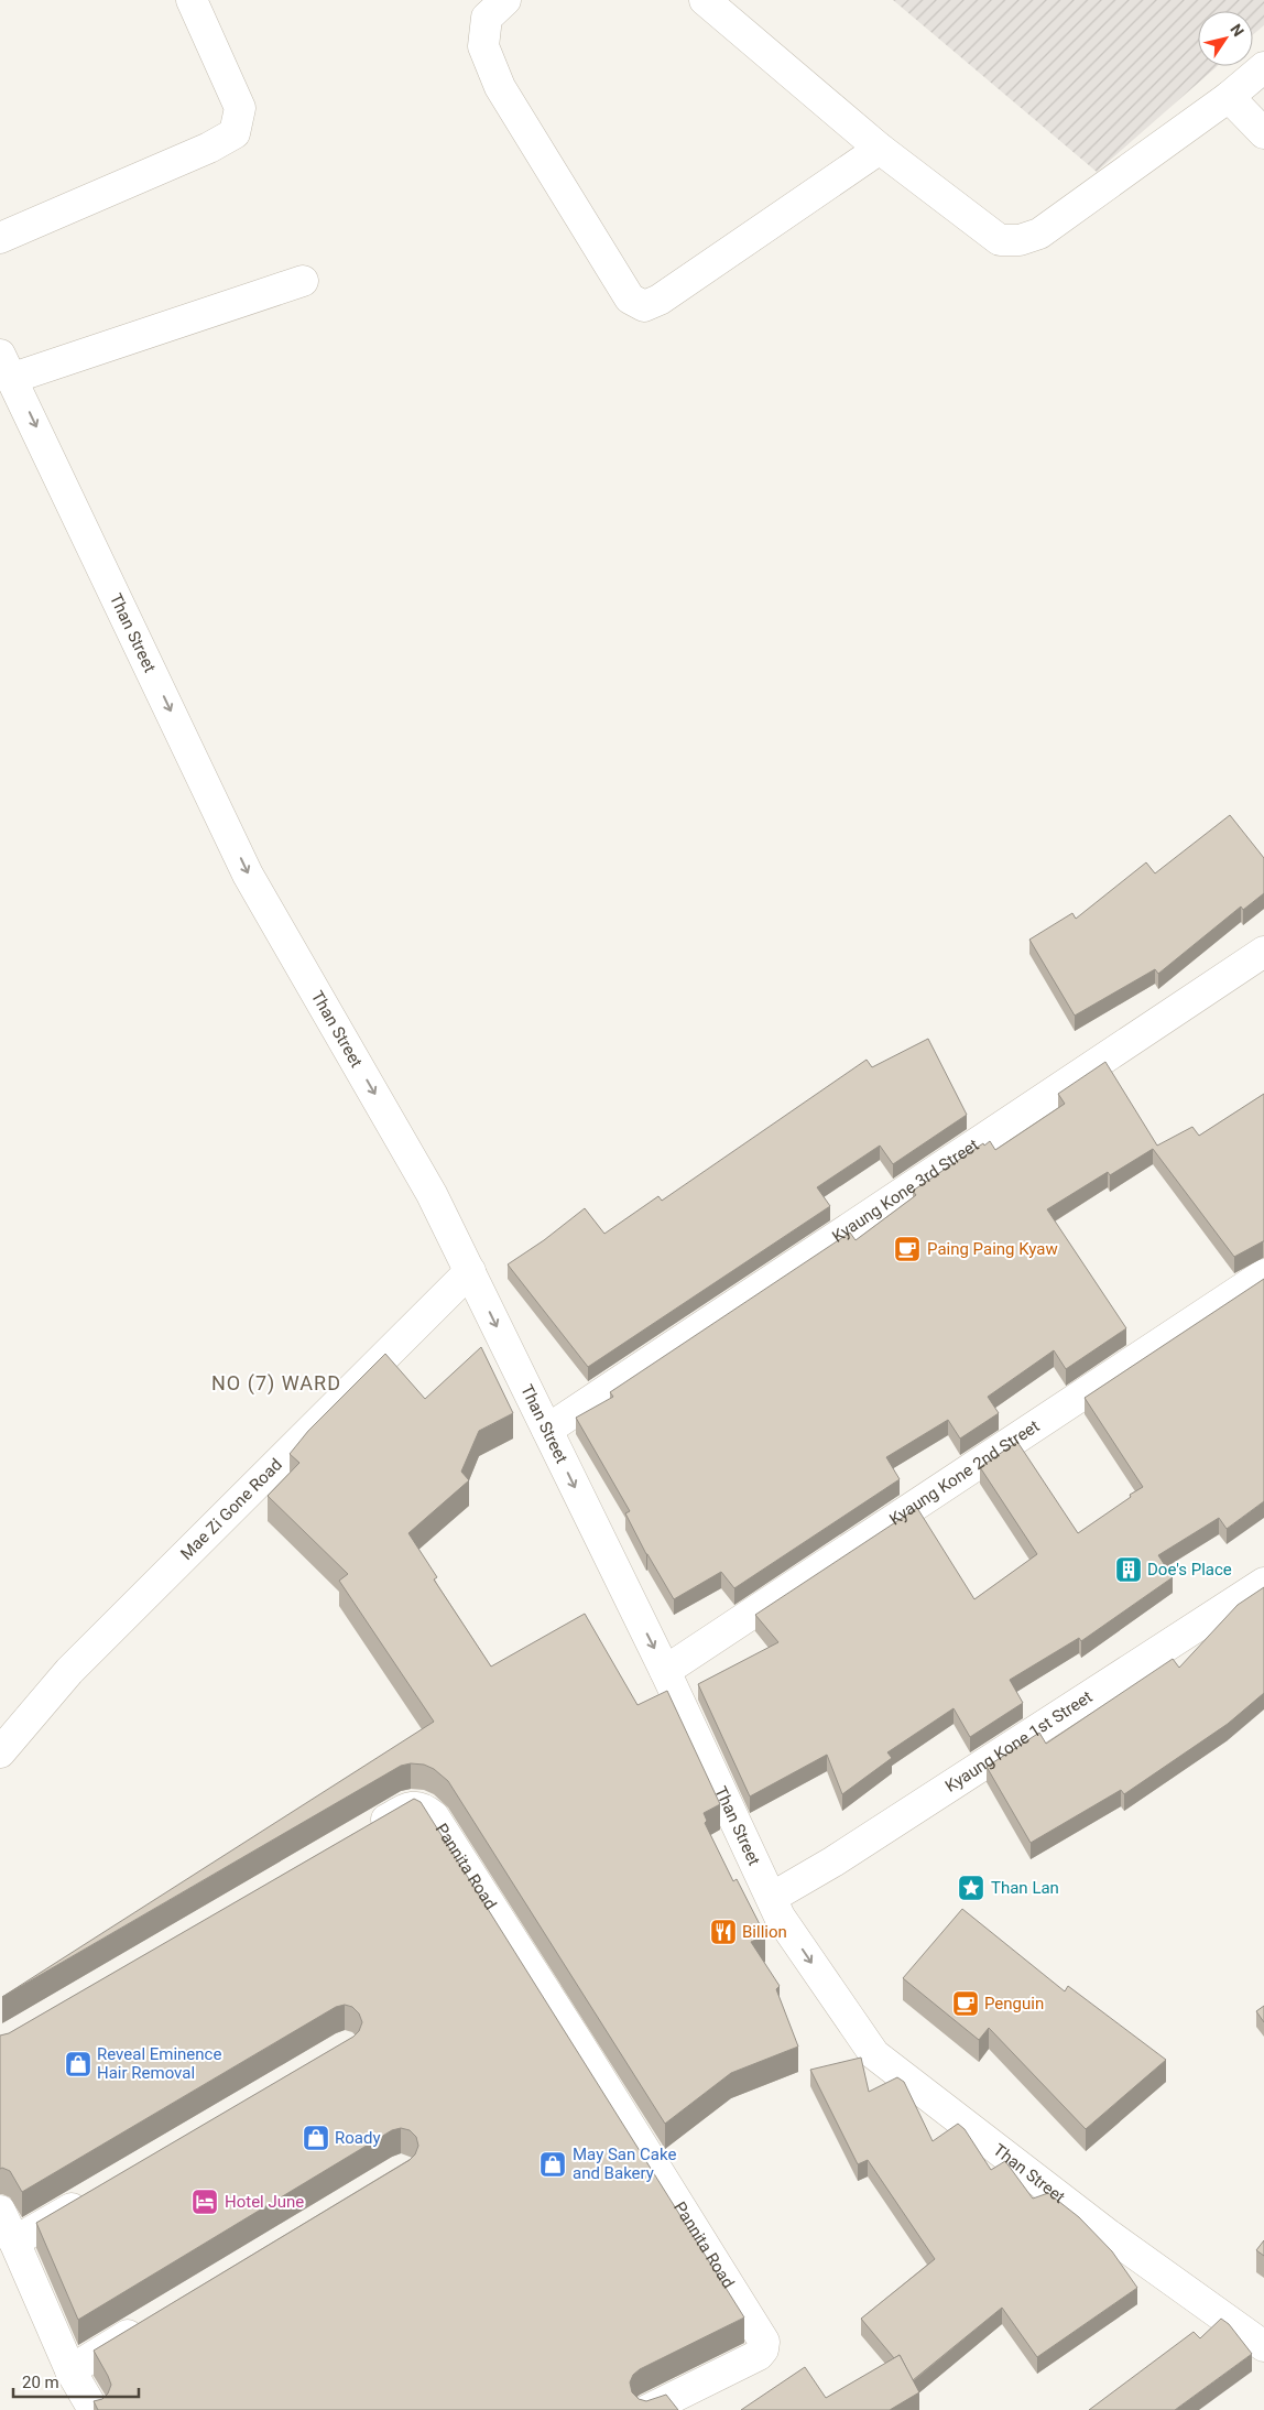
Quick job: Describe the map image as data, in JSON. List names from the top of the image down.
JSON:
{
  "streets": {
    "street": [
      "Than Street",
      "Kyaung Kone 3rd Street",
      "Kyaung Kone 2nd Street",
      "Mae Zi Gone Road",
      "Kyaung Kone 1st Street",
      "Pannita Road"
    ]
  },
  "crossings": [
    ["Than Street", "Kyaung Kone 3rd Street"],
    ["Than Street", "Kyaung Kone 2nd Street"],
    ["Than Street", "Mae Zi Gone Road"],
    ["Than Street", "Kyaung Kone 1st Street"]
  ],
  "one_way": ["Than Street"],
  "districts": ["NO (7) WARD"],
  "places": {
    "cafe": ["Paing Paing Kyaw", "Penguin"],
    "building": ["Doe's Place"],
    "place": ["Than Lan"],
    "restaurant": ["Billion"],
    "shop": ["Reveal Eminence Hair Removal", "Roady", "May San Cake and Bakery"],
    "hotel": ["Hotel June"]
  },
  "scale_bar": "20 m",
  "north": "top right"
}
